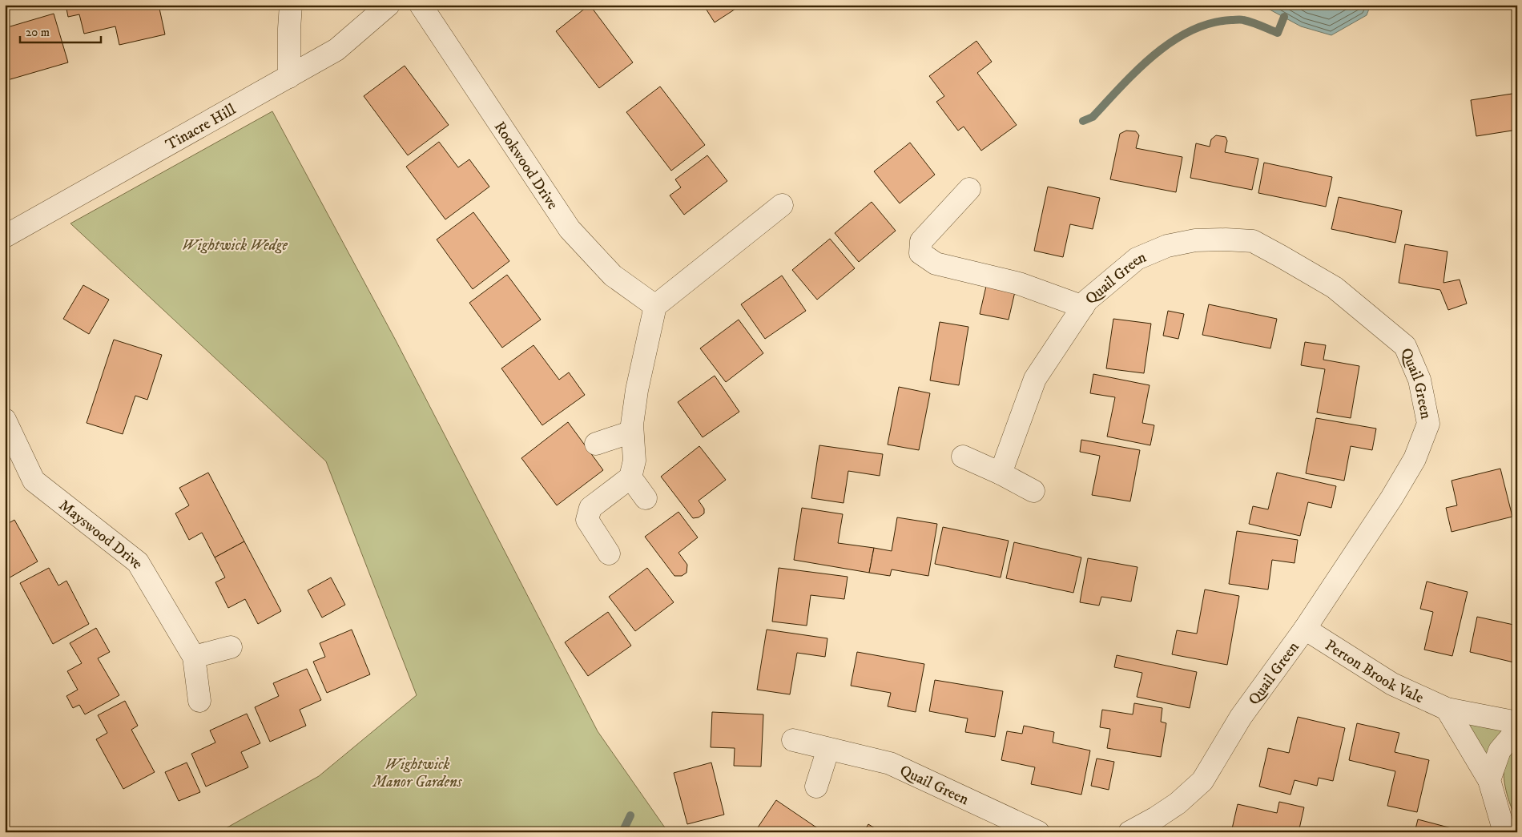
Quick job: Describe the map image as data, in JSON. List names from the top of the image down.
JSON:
{
  "streets": {
    "street": [
      "Tinacre Hill",
      "Rookwood Drive",
      "Quail Green",
      "Mayswood Drive",
      "Perton Brook Vale"
    ]
  },
  "crossings": [
    ["Quail Green", "Perton Brook Vale"]
  ],
  "parks": ["Wightwick Wedge", "Wightwick Manor Gardens"],
  "scale_bar": "20 m"
}
